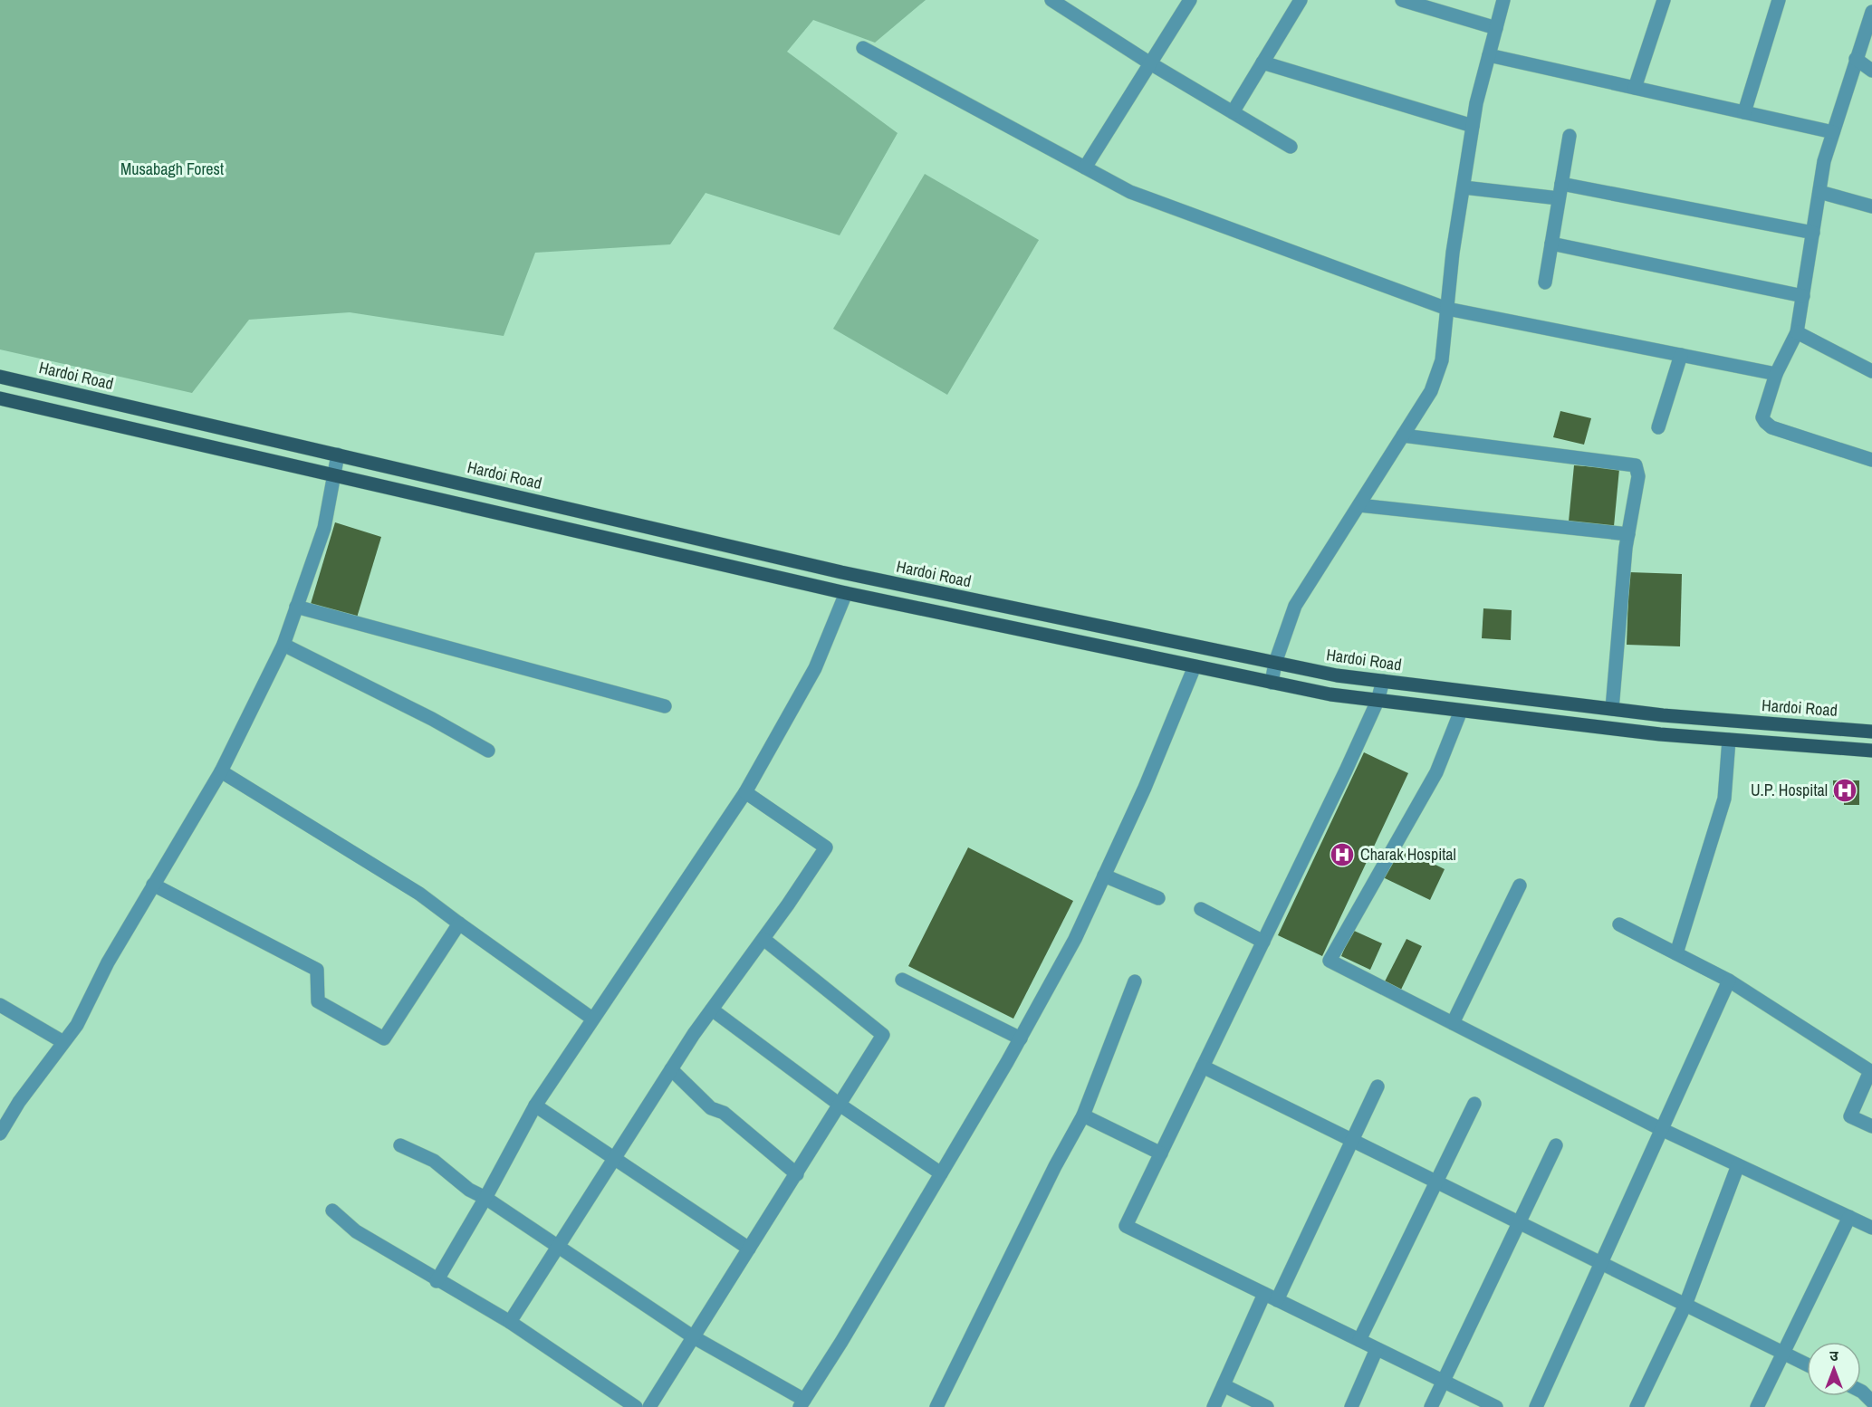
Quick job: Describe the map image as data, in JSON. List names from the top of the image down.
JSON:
{
  "streets": {
    "main road": ["Hardoi Road"]
  },
  "parks": ["Musabagh Forest"],
  "places": {
    "hospital": ["U.P. Hospital", "Charak Hospital"]
  },
  "north": "top"
}
